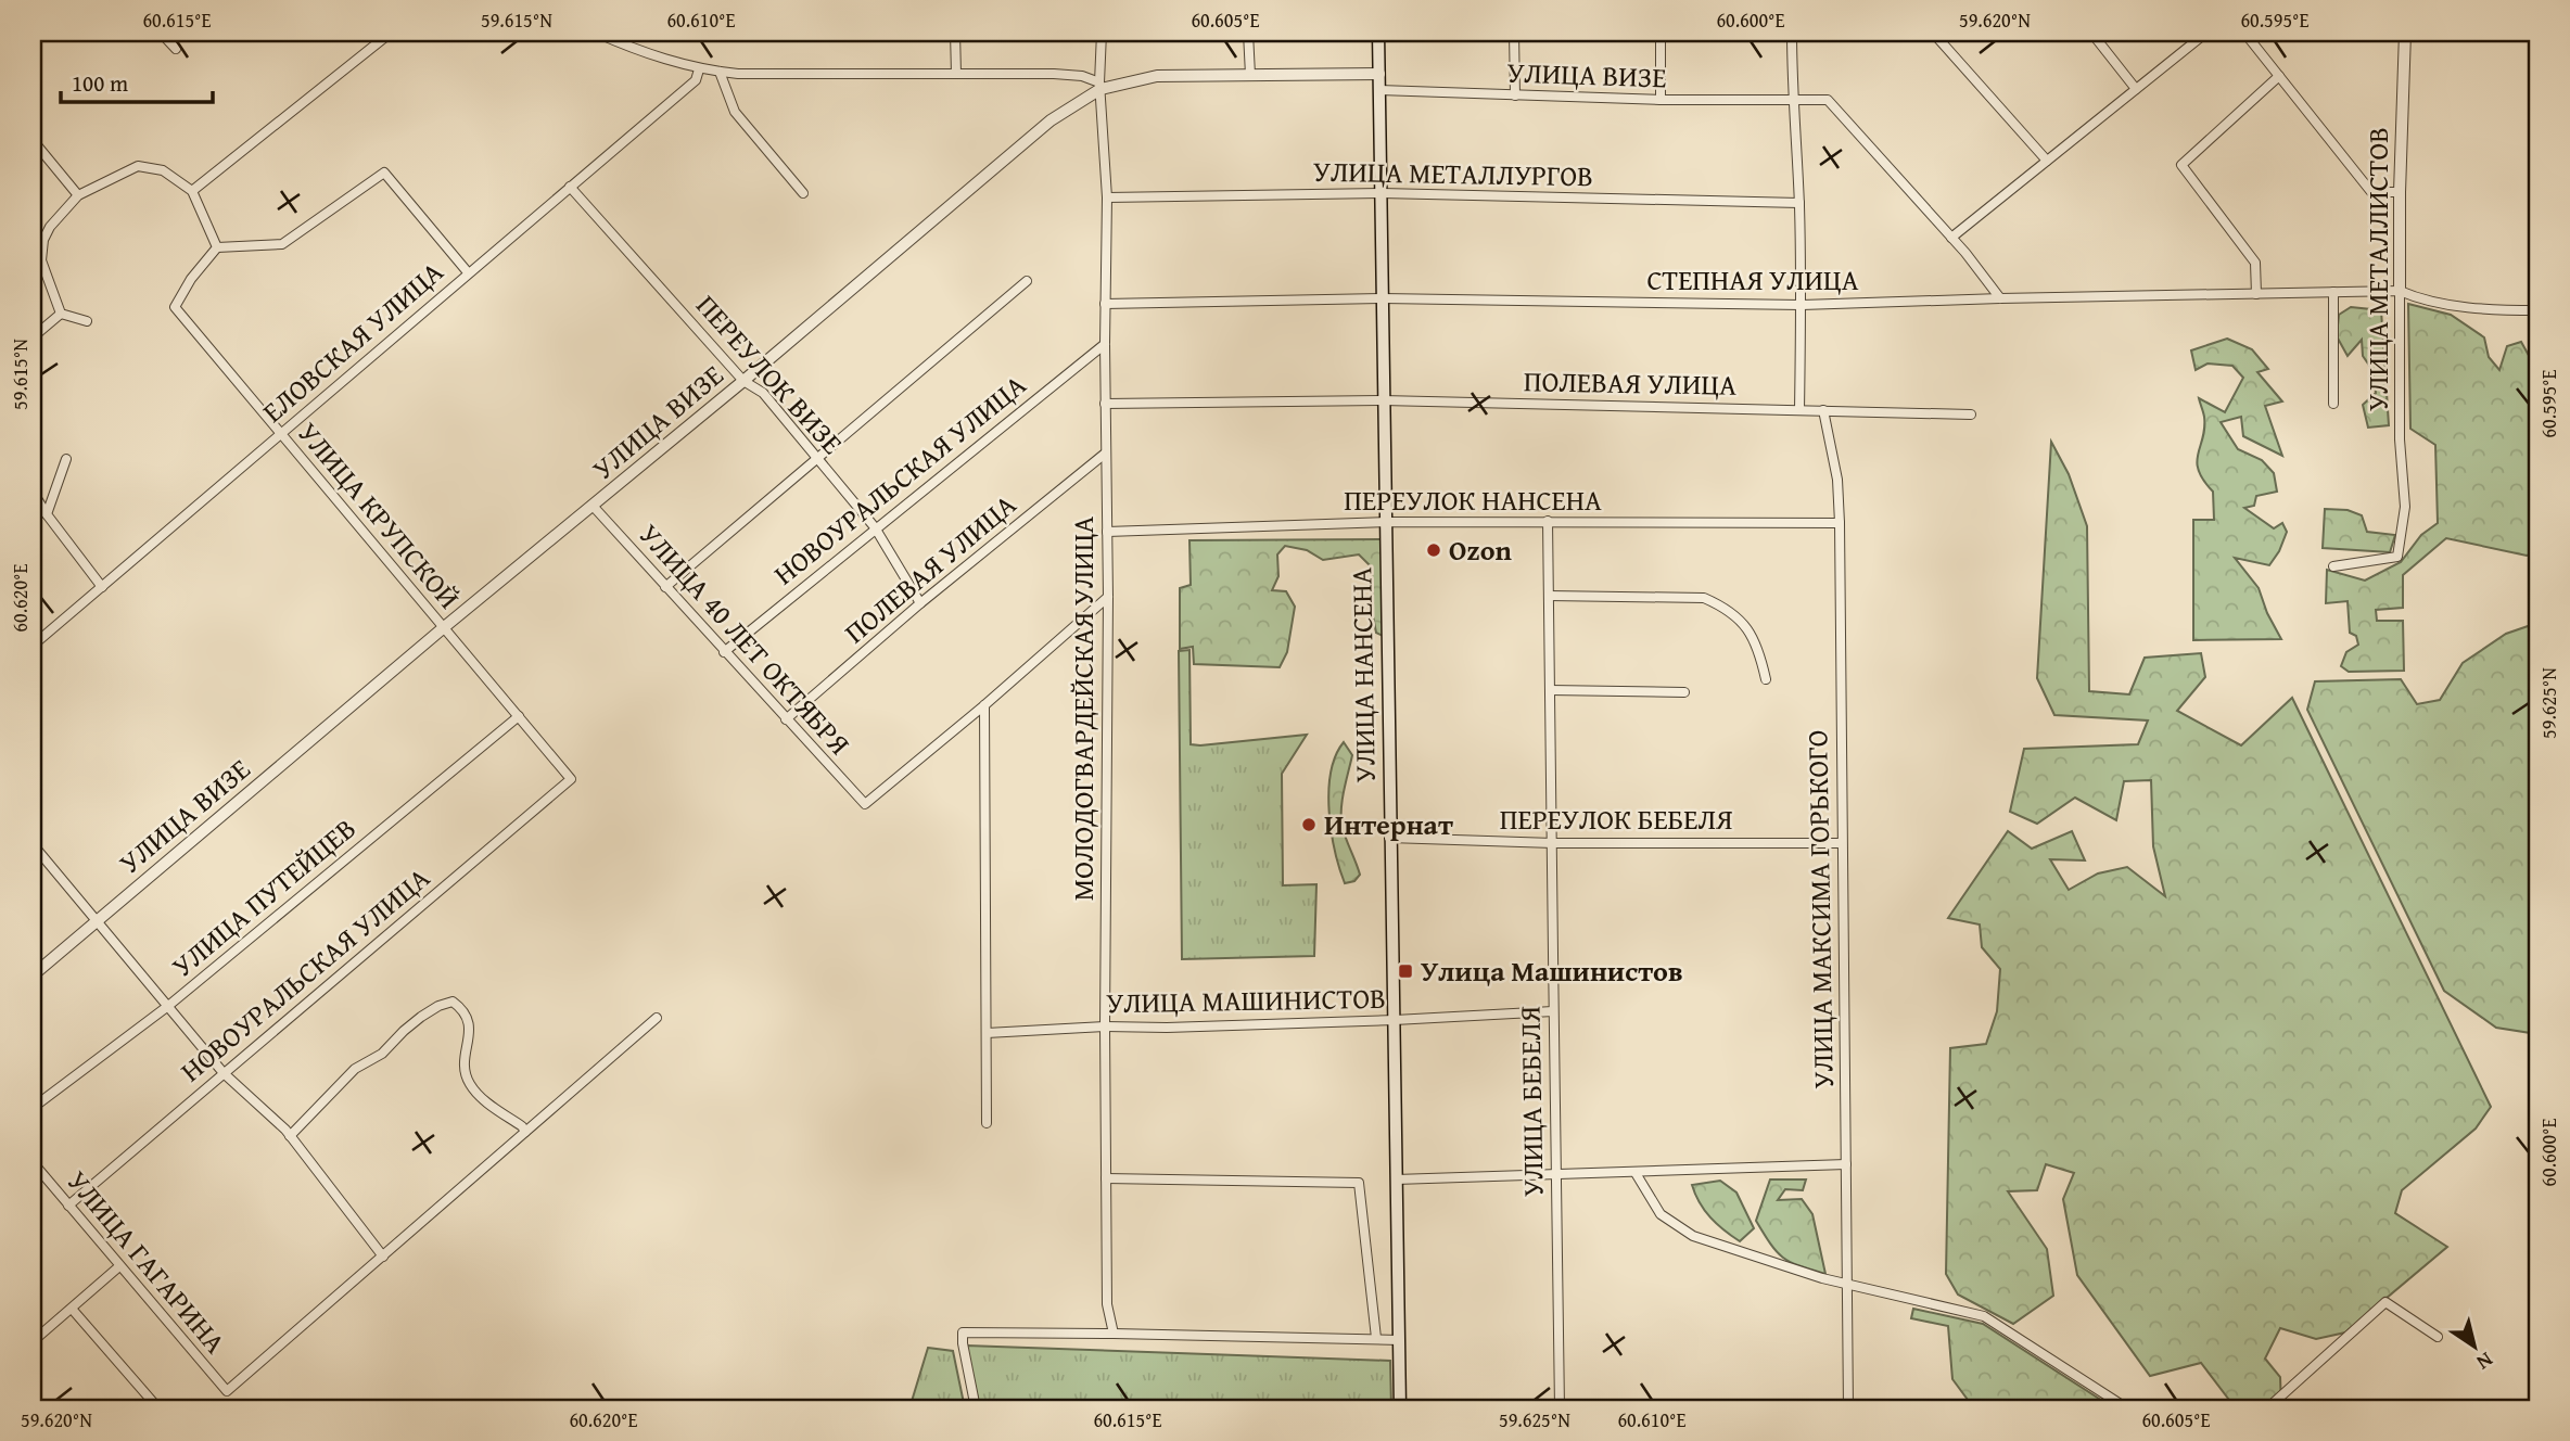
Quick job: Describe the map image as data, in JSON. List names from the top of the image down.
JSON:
{
  "streets": {
    "main road": ["УЛИЦА НАНСЕНА"],
    "street": [
      "УЛИЦА ВИЗЕ",
      "УЛИЦА МЕТАЛЛУРГОВ",
      "УЛИЦА МЕТАЛЛИСТОВ",
      "СТЕПНАЯ УЛИЦА",
      "ЕЛОВСКАЯ УЛИЦА",
      "ПЕРЕУЛОК ВИЗЕ",
      "ПОЛЕВАЯ УЛИЦА",
      "НОВОУРАЛЬСКАЯ УЛИЦА",
      "ПЕРЕУЛОК НАНСЕНА",
      "УЛИЦА КРУПСКОЙ",
      "УЛИЦА 40 ЛЕТ ОКТЯБРЯ",
      "МОЛОДОГВАРДЕЙСКАЯ УЛИЦА",
      "ПЕРЕУЛОК БЕБЕЛЯ",
      "УЛИЦА ПУТЕЙЦЕВ",
      "УЛИЦА МАКСИМА ГОРЬКОГО",
      "УЛИЦА МАШИНИСТОВ",
      "УЛИЦА БЕБЕЛЯ",
      "УЛИЦА ГАГАРИНА"
    ]
  },
  "crossings": [
    ["УЛИЦА ВИЗЕ", "СТЕПНАЯ УЛИЦА"],
    ["УЛИЦА ВИЗЕ", "ПЕРЕУЛОК ВИЗЕ"],
    ["УЛИЦА ВИЗЕ", "УЛИЦА КРУПСКОЙ"],
    ["УЛИЦА ВИЗЕ", "УЛИЦА 40 ЛЕТ ОКТЯБРЯ"],
    ["УЛИЦА ВИЗЕ", "УЛИЦА НАНСЕНА"],
    ["УЛИЦА ВИЗЕ", "МОЛОДОГВАРДЕЙСКАЯ УЛИЦА"],
    ["УЛИЦА МЕТАЛЛУРГОВ", "УЛИЦА НАНСЕНА"],
    ["УЛИЦА МЕТАЛЛУРГОВ", "МОЛОДОГВАРДЕЙСКАЯ УЛИЦА"],
    ["УЛИЦА МЕТАЛЛИСТОВ", "СТЕПНАЯ УЛИЦА"],
    ["СТЕПНАЯ УЛИЦА", "УЛИЦА НАНСЕНА"],
    ["СТЕПНАЯ УЛИЦА", "МОЛОДОГВАРДЕЙСКАЯ УЛИЦА"],
    ["ЕЛОВСКАЯ УЛИЦА", "ПЕРЕУЛОК ВИЗЕ"],
    ["ЕЛОВСКАЯ УЛИЦА", "УЛИЦА КРУПСКОЙ"],
    ["ПЕРЕУЛОК ВИЗЕ", "ПОЛЕВАЯ УЛИЦА"],
    ["ПЕРЕУЛОК ВИЗЕ", "НОВОУРАЛЬСКАЯ УЛИЦА"],
    ["ПОЛЕВАЯ УЛИЦА", "УЛИЦА 40 ЛЕТ ОКТЯБРЯ"],
    ["ПОЛЕВАЯ УЛИЦА", "УЛИЦА НАНСЕНА"],
    ["ПОЛЕВАЯ УЛИЦА", "МОЛОДОГВАРДЕЙСКАЯ УЛИЦА"],
    ["ПОЛЕВАЯ УЛИЦА", "УЛИЦА МАКСИМА ГОРЬКОГО"],
    ["НОВОУРАЛЬСКАЯ УЛИЦА", "УЛИЦА КРУПСКОЙ"],
    ["НОВОУРАЛЬСКАЯ УЛИЦА", "УЛИЦА 40 ЛЕТ ОКТЯБРЯ"],
    ["НОВОУРАЛЬСКАЯ УЛИЦА", "МОЛОДОГВАРДЕЙСКАЯ УЛИЦА"],
    ["НОВОУРАЛЬСКАЯ УЛИЦА", "УЛИЦА ГАГАРИНА"],
    ["ПЕРЕУЛОК НАНСЕНА", "УЛИЦА НАНСЕНА"],
    ["ПЕРЕУЛОК НАНСЕНА", "МОЛОДОГВАРДЕЙСКАЯ УЛИЦА"],
    ["ПЕРЕУЛОК НАНСЕНА", "УЛИЦА МАКСИМА ГОРЬКОГО"],
    ["ПЕРЕУЛОК НАНСЕНА", "УЛИЦА БЕБЕЛЯ"],
    ["УЛИЦА КРУПСКОЙ", "УЛИЦА ПУТЕЙЦЕВ"],
    ["УЛИЦА НАНСЕНА", "ПЕРЕУЛОК БЕБЕЛЯ"],
    ["УЛИЦА НАНСЕНА", "УЛИЦА МАШИНИСТОВ"],
    ["МОЛОДОГВАРДЕЙСКАЯ УЛИЦА", "УЛИЦА МАШИНИСТОВ"],
    ["ПЕРЕУЛОК БЕБЕЛЯ", "УЛИЦА МАКСИМА ГОРЬКОГО"],
    ["ПЕРЕУЛОК БЕБЕЛЯ", "УЛИЦА БЕБЕЛЯ"],
    ["УЛИЦА МАШИНИСТОВ", "УЛИЦА БЕБЕЛЯ"]
  ],
  "places": {
    "other": ["Ozon", "Интернат"],
    "transit": ["Улица Машинистов"]
  },
  "scale_bar": "100 m",
  "north": "bottom right",
  "coordinates": [
    "60.615°E",
    "59.615°N",
    "60.610°E",
    "60.605°E",
    "60.600°E",
    "59.620°N",
    "60.595°E",
    "60.620°E",
    "59.625°N"
  ]
}
